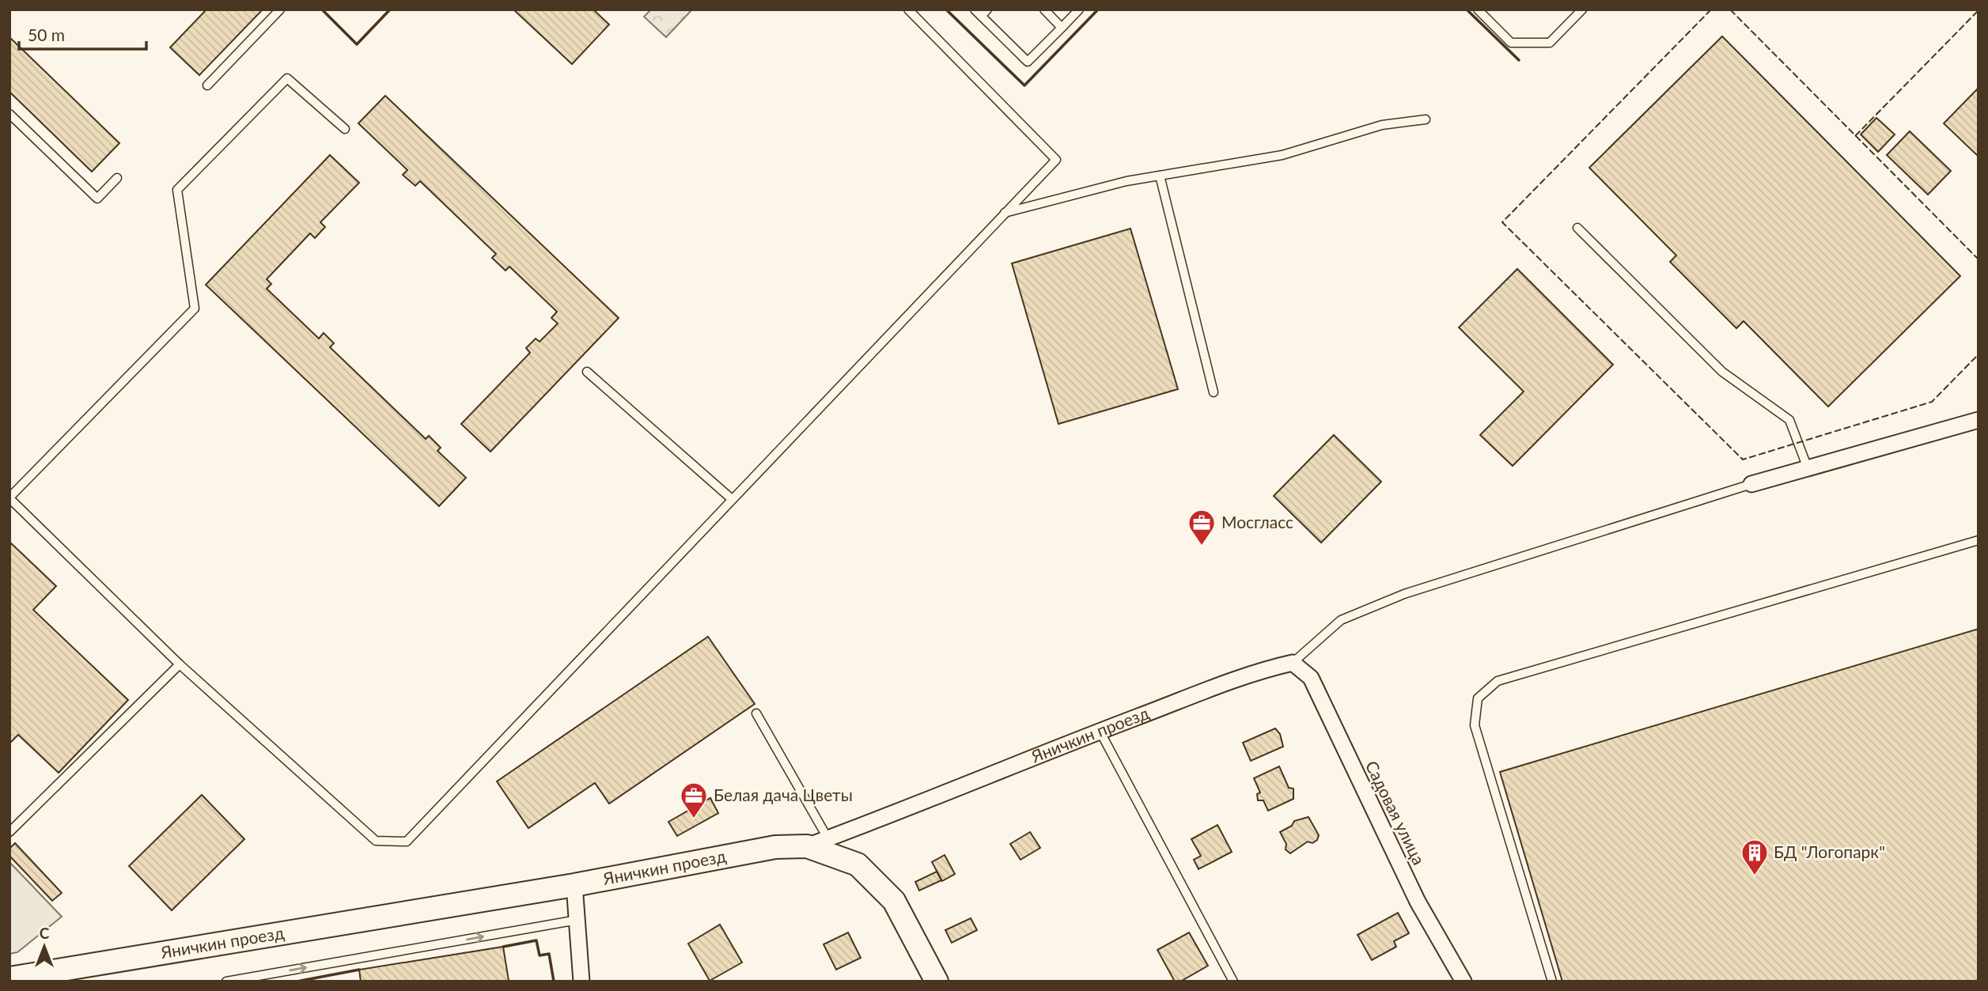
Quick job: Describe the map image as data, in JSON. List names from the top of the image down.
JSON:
{
  "streets": {
    "street": ["Яничкин проезд", "Садовая улица"]
  },
  "crossings": [
    ["Яничкин проезд", "Садовая улица"]
  ],
  "places": {
    "office": ["Мосгласс", "Белая дача Цветы"],
    "building": ["БД \"Логопарк\""]
  },
  "scale_bar": "50 m",
  "north": "top"
}
